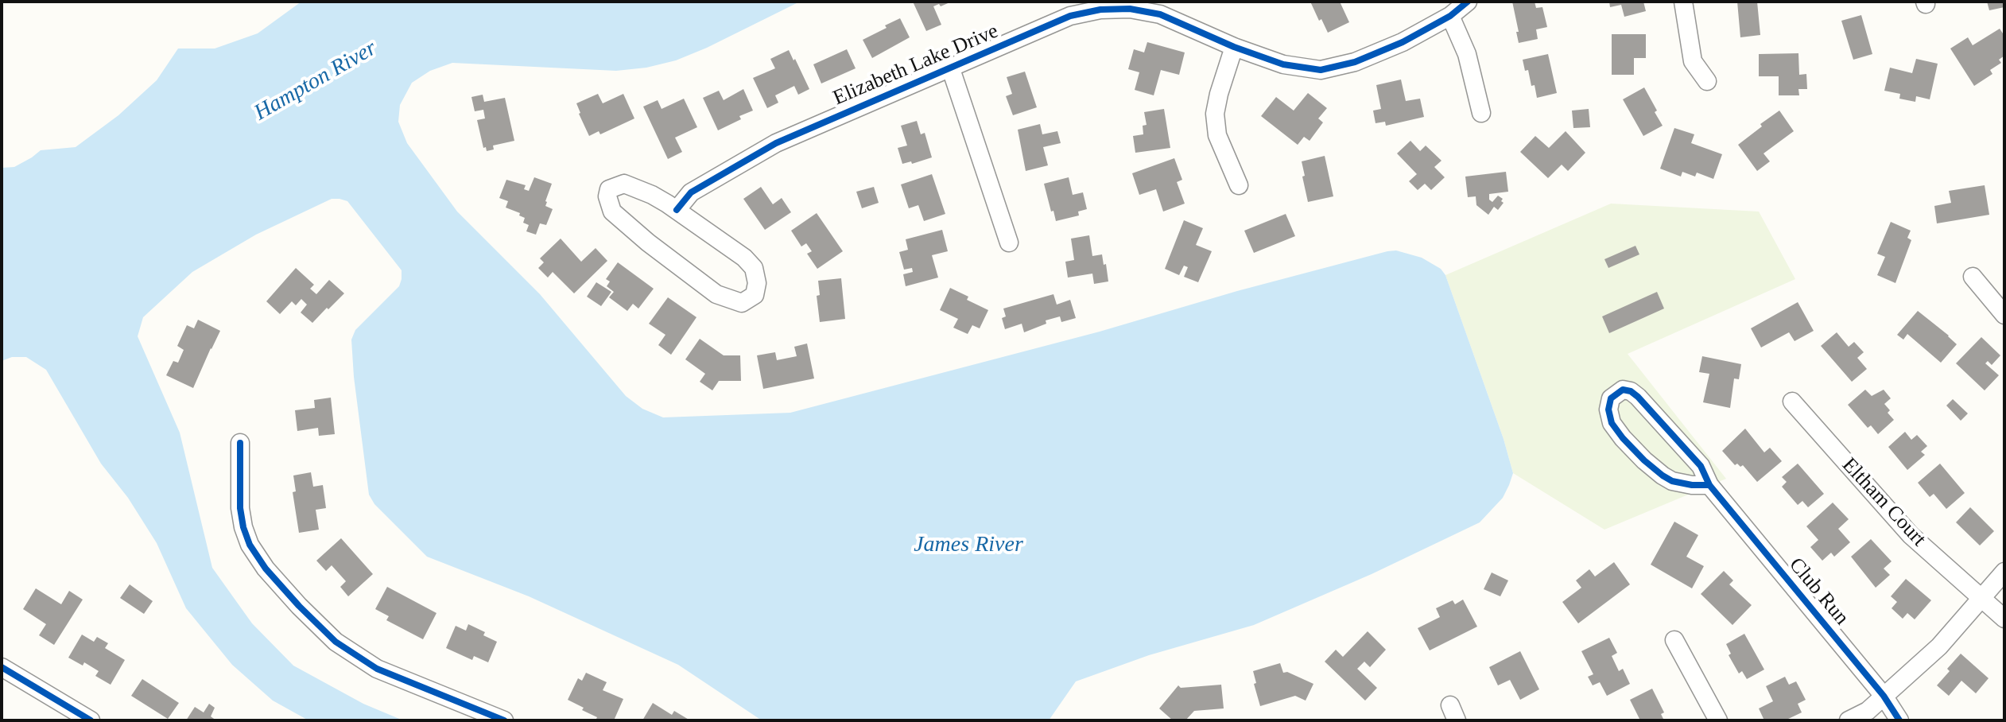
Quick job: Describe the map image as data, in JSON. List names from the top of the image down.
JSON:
{
  "streets": {
    "street": ["Elizabeth Lake Drive", "Eltham Court", "Club Run"]
  },
  "water": ["Hampton River", "James River"]
}
